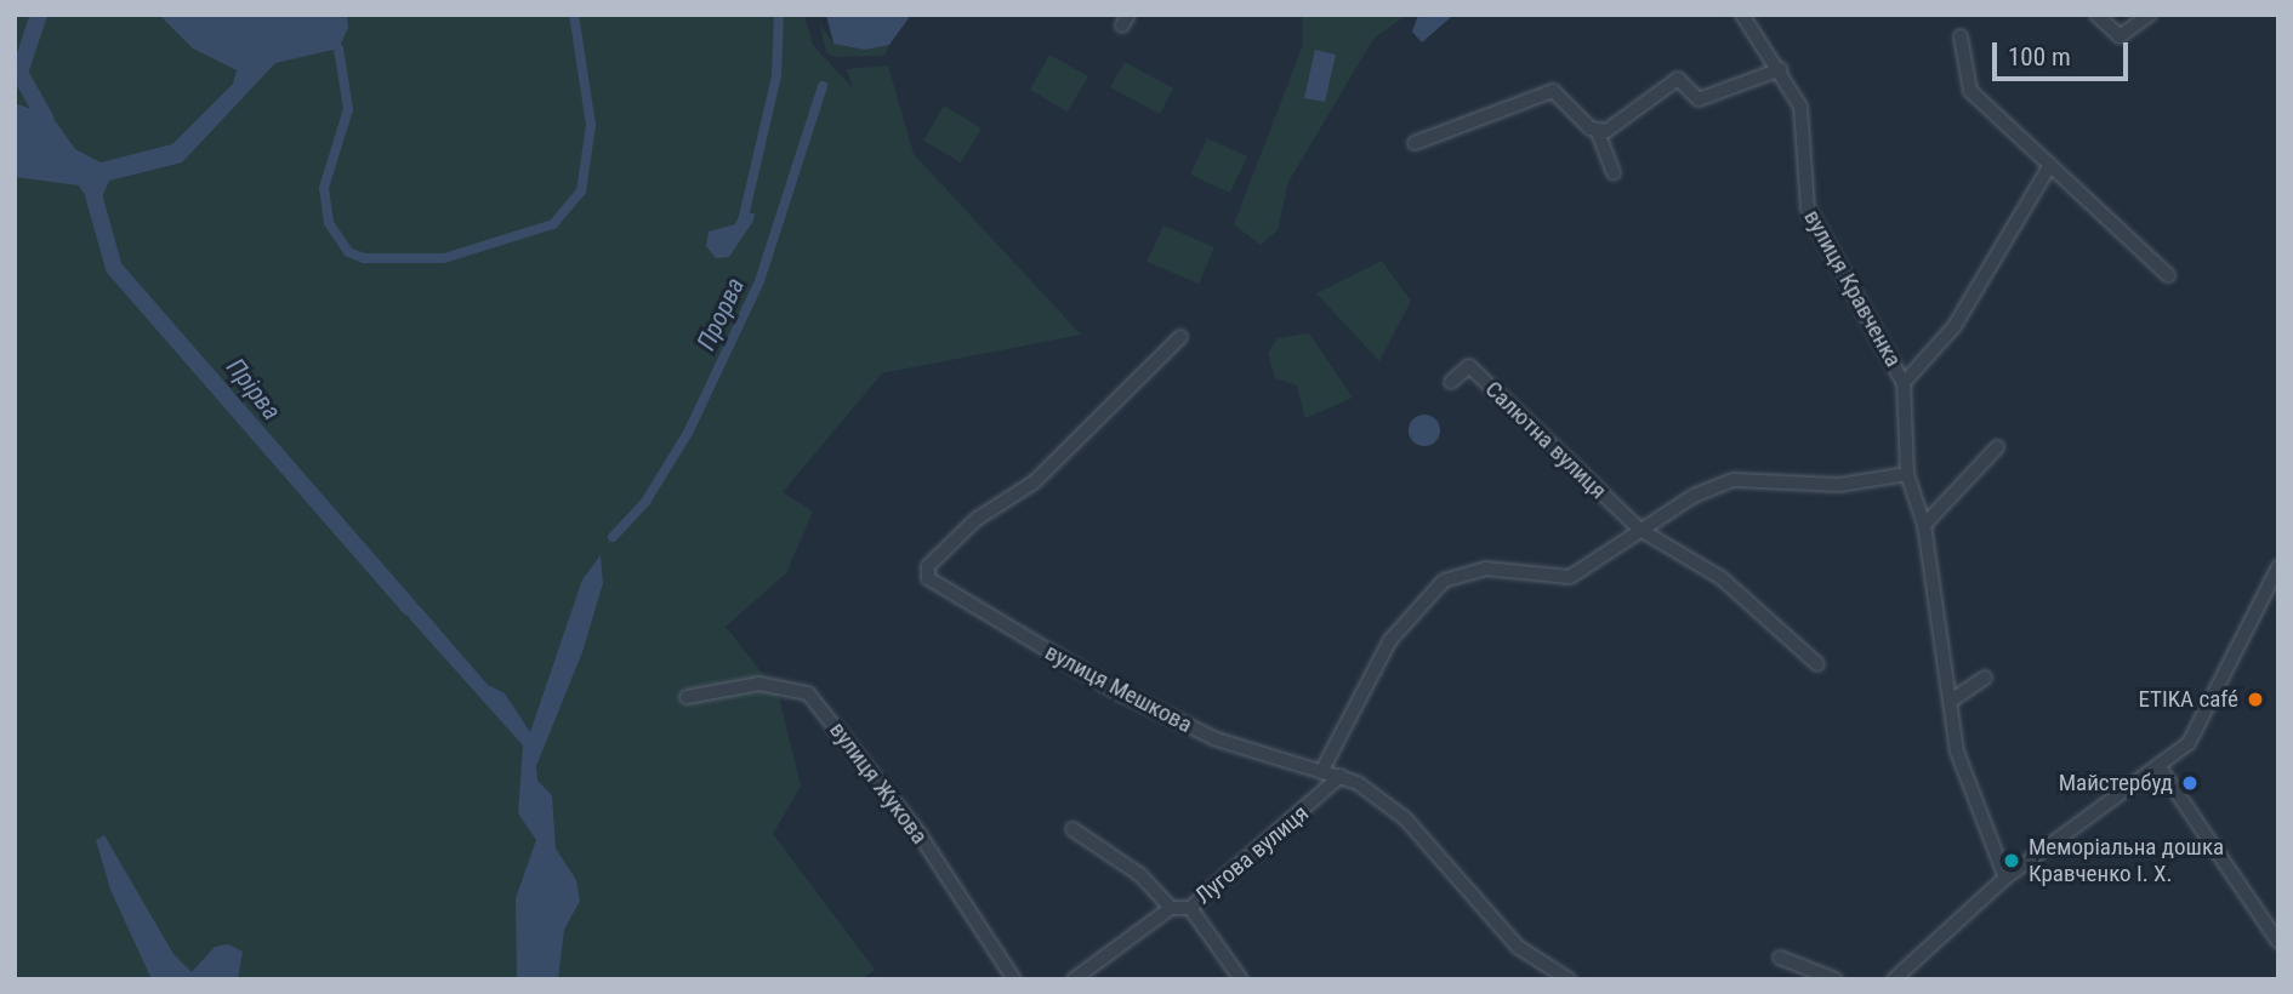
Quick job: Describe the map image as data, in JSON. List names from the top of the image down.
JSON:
{
  "streets": {
    "street": [
      "вулиця Кравченка",
      "Салютна вулиця",
      "вулиця Мешкова",
      "вулиця Жукова",
      "Лугова вулиця"
    ]
  },
  "crossings": [
    ["вулиця Мешкова", "Лугова вулиця"]
  ],
  "water": ["Прорва", "Прірва"],
  "places": ["ETIKA café", "Майстербуд", "Меморіальна дошка Кравченко І. Х."],
  "scale_bar": "100 m"
}
